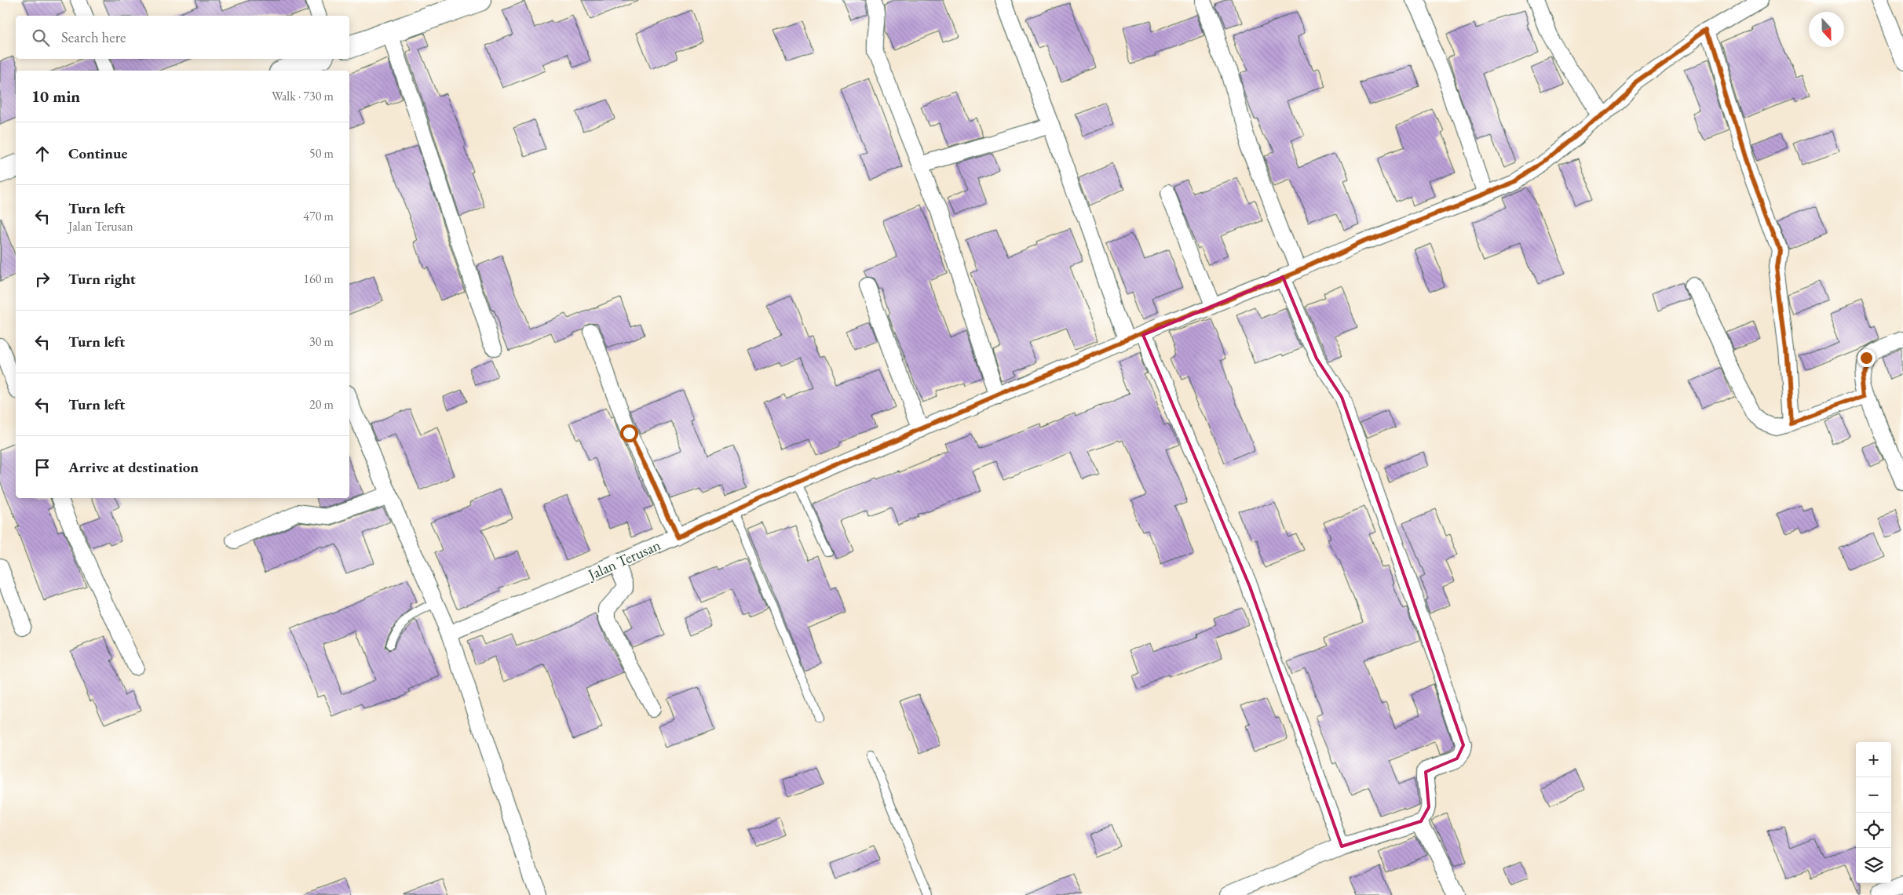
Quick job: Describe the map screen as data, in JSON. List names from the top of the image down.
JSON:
{
  "streets": {
    "street": ["Jalan Terusan"]
  },
  "north": "bottom",
  "page": {
    "search": "Search here",
    "heading": ["10 min", "Walk · 730 m"],
    "list": [
      ["Continue", "50 m"],
      ["Turn left", "Jalan Terusan", "470 m"],
      ["Turn right", "160 m"],
      ["Turn left", "30 m"],
      ["Turn left", "20 m"],
      "Arrive at destination"
    ],
    "map_buttons": ["+", "−"]
  }
}
